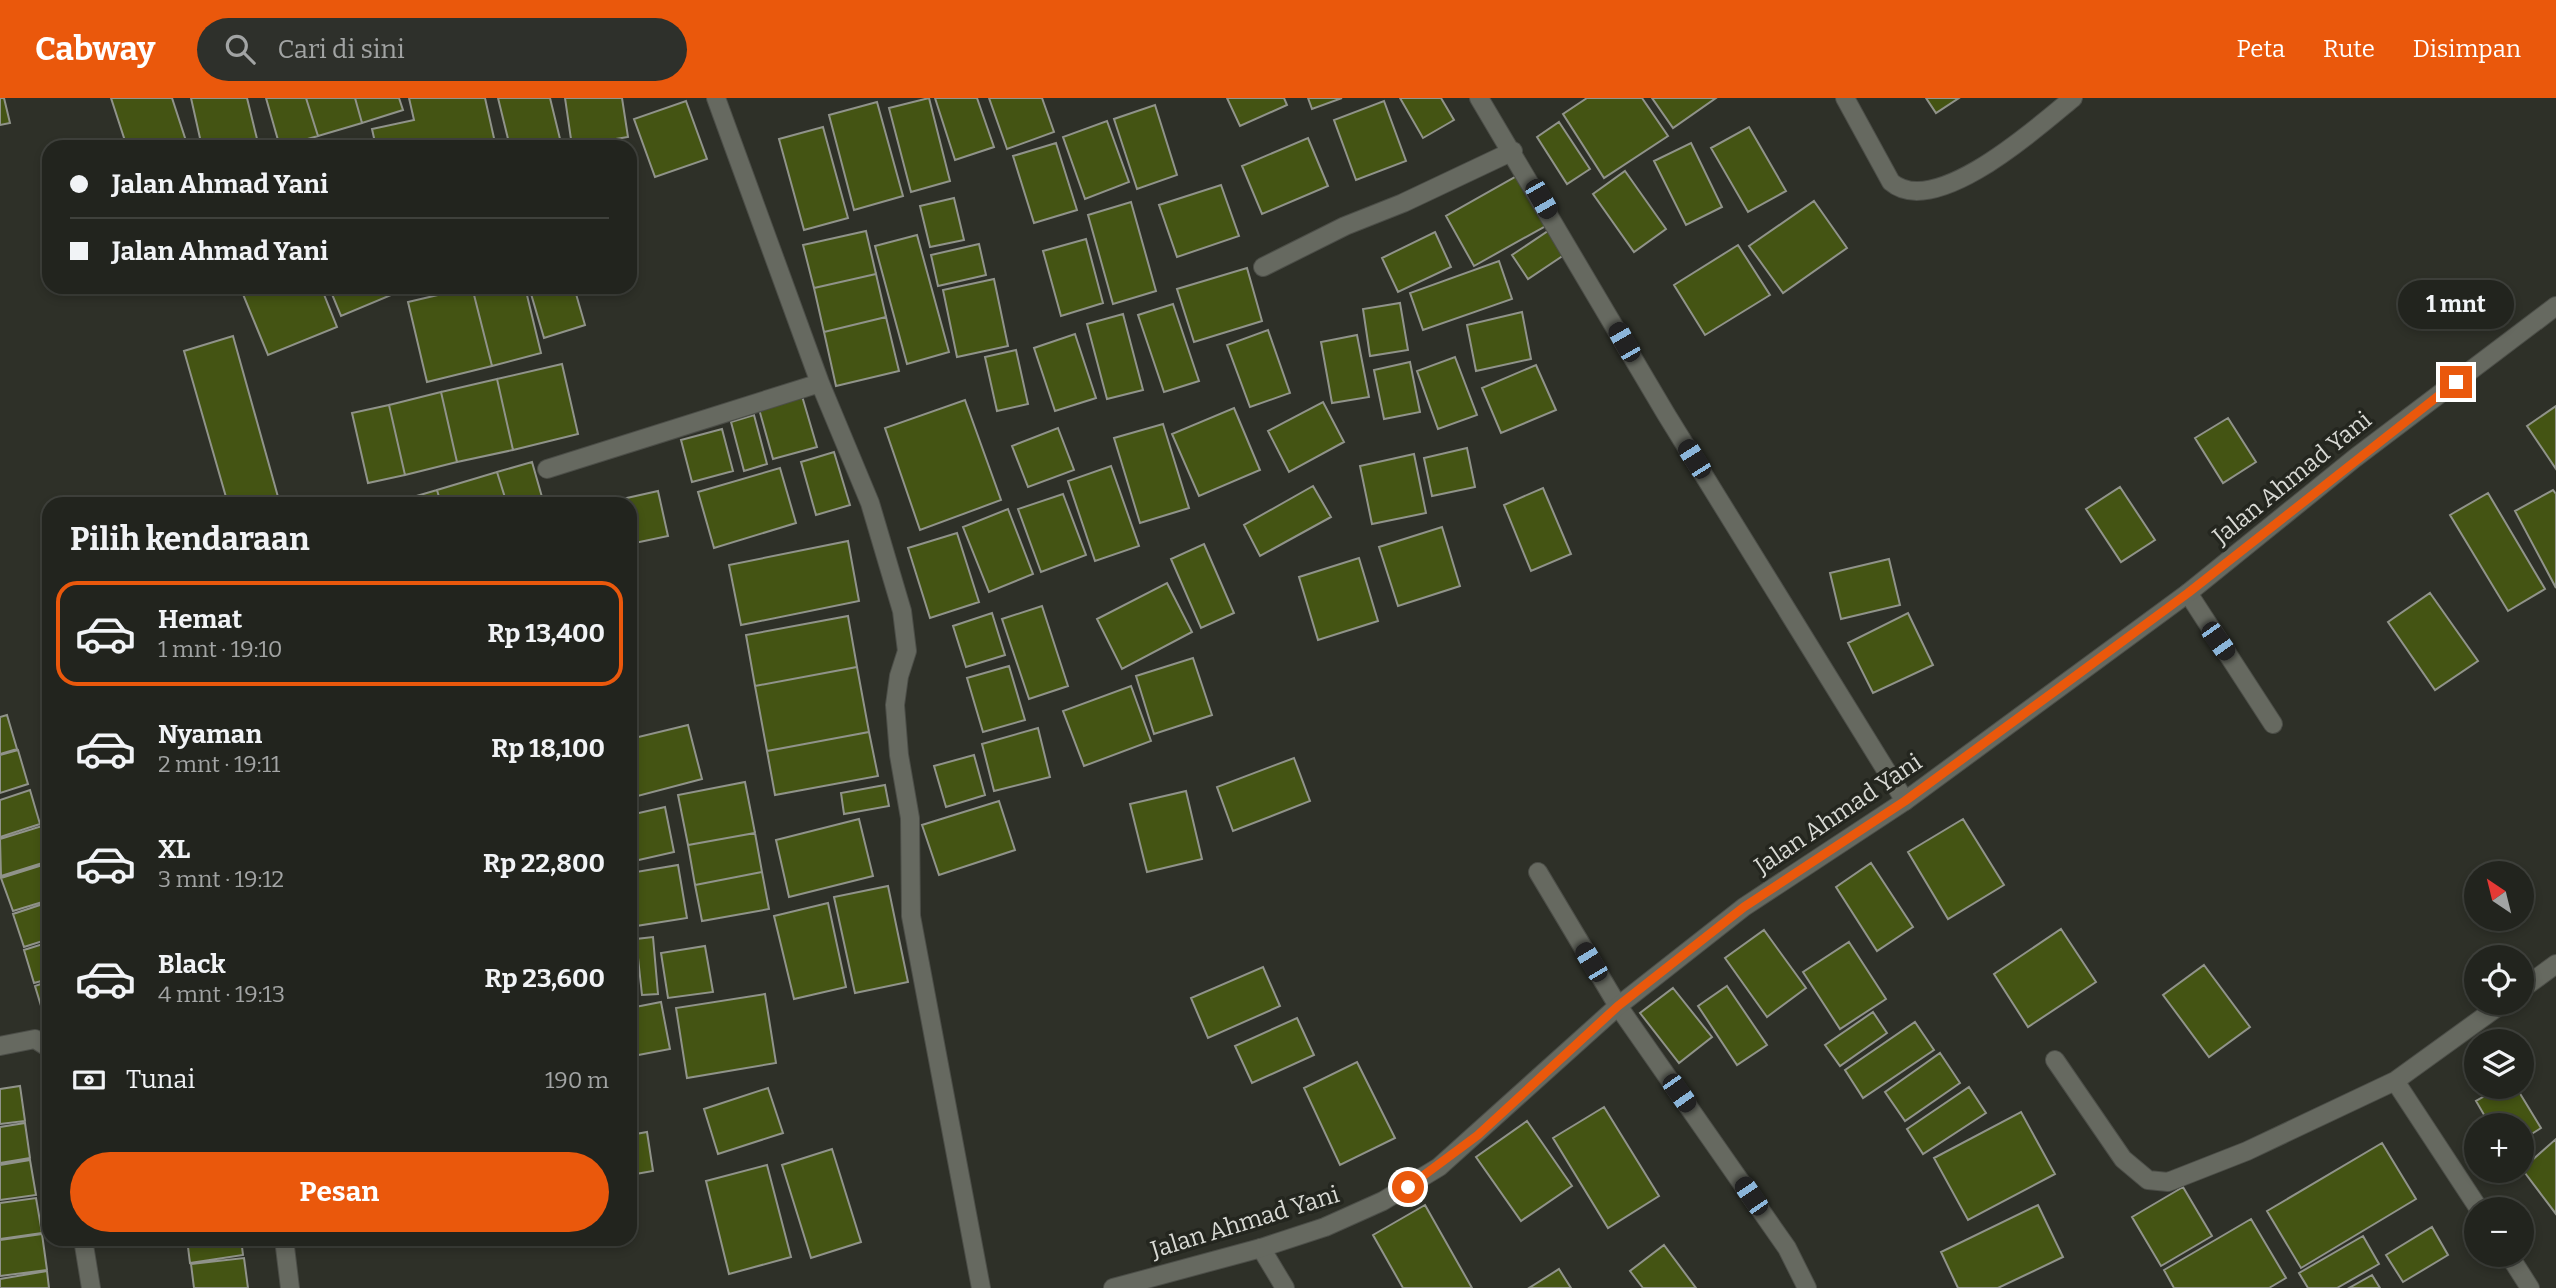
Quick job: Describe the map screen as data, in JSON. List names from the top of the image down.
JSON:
{
  "streets": {
    "street": ["Jalan Ahmad Yani"]
  },
  "north": "top left",
  "page": {
    "header": "Cabway",
    "search": "Cari di sini",
    "nav": ["Peta", "Rute", "Disimpan"],
    "banner": ["Jalan Ahmad Yani", "Jalan Ahmad Yani"],
    "bubble": "1 mnt",
    "heading": "Pilih kendaraan",
    "list": [
      {
        "name": "Hemat",
        "note": "1 mnt · 19:10",
        "value": "Rp 13,400"
      },
      {
        "name": "Nyaman",
        "note": "2 mnt · 19:11",
        "value": "Rp 18,100"
      },
      {
        "name": "XL",
        "note": "3 mnt · 19:12",
        "value": "Rp 22,800"
      },
      {
        "name": "Black",
        "note": "4 mnt · 19:13",
        "value": "Rp 23,600"
      }
    ],
    "map_buttons": ["+", "−"],
    "pay": ["Tunai", "190 m"],
    "buttons": "Pesan"
  }
}
